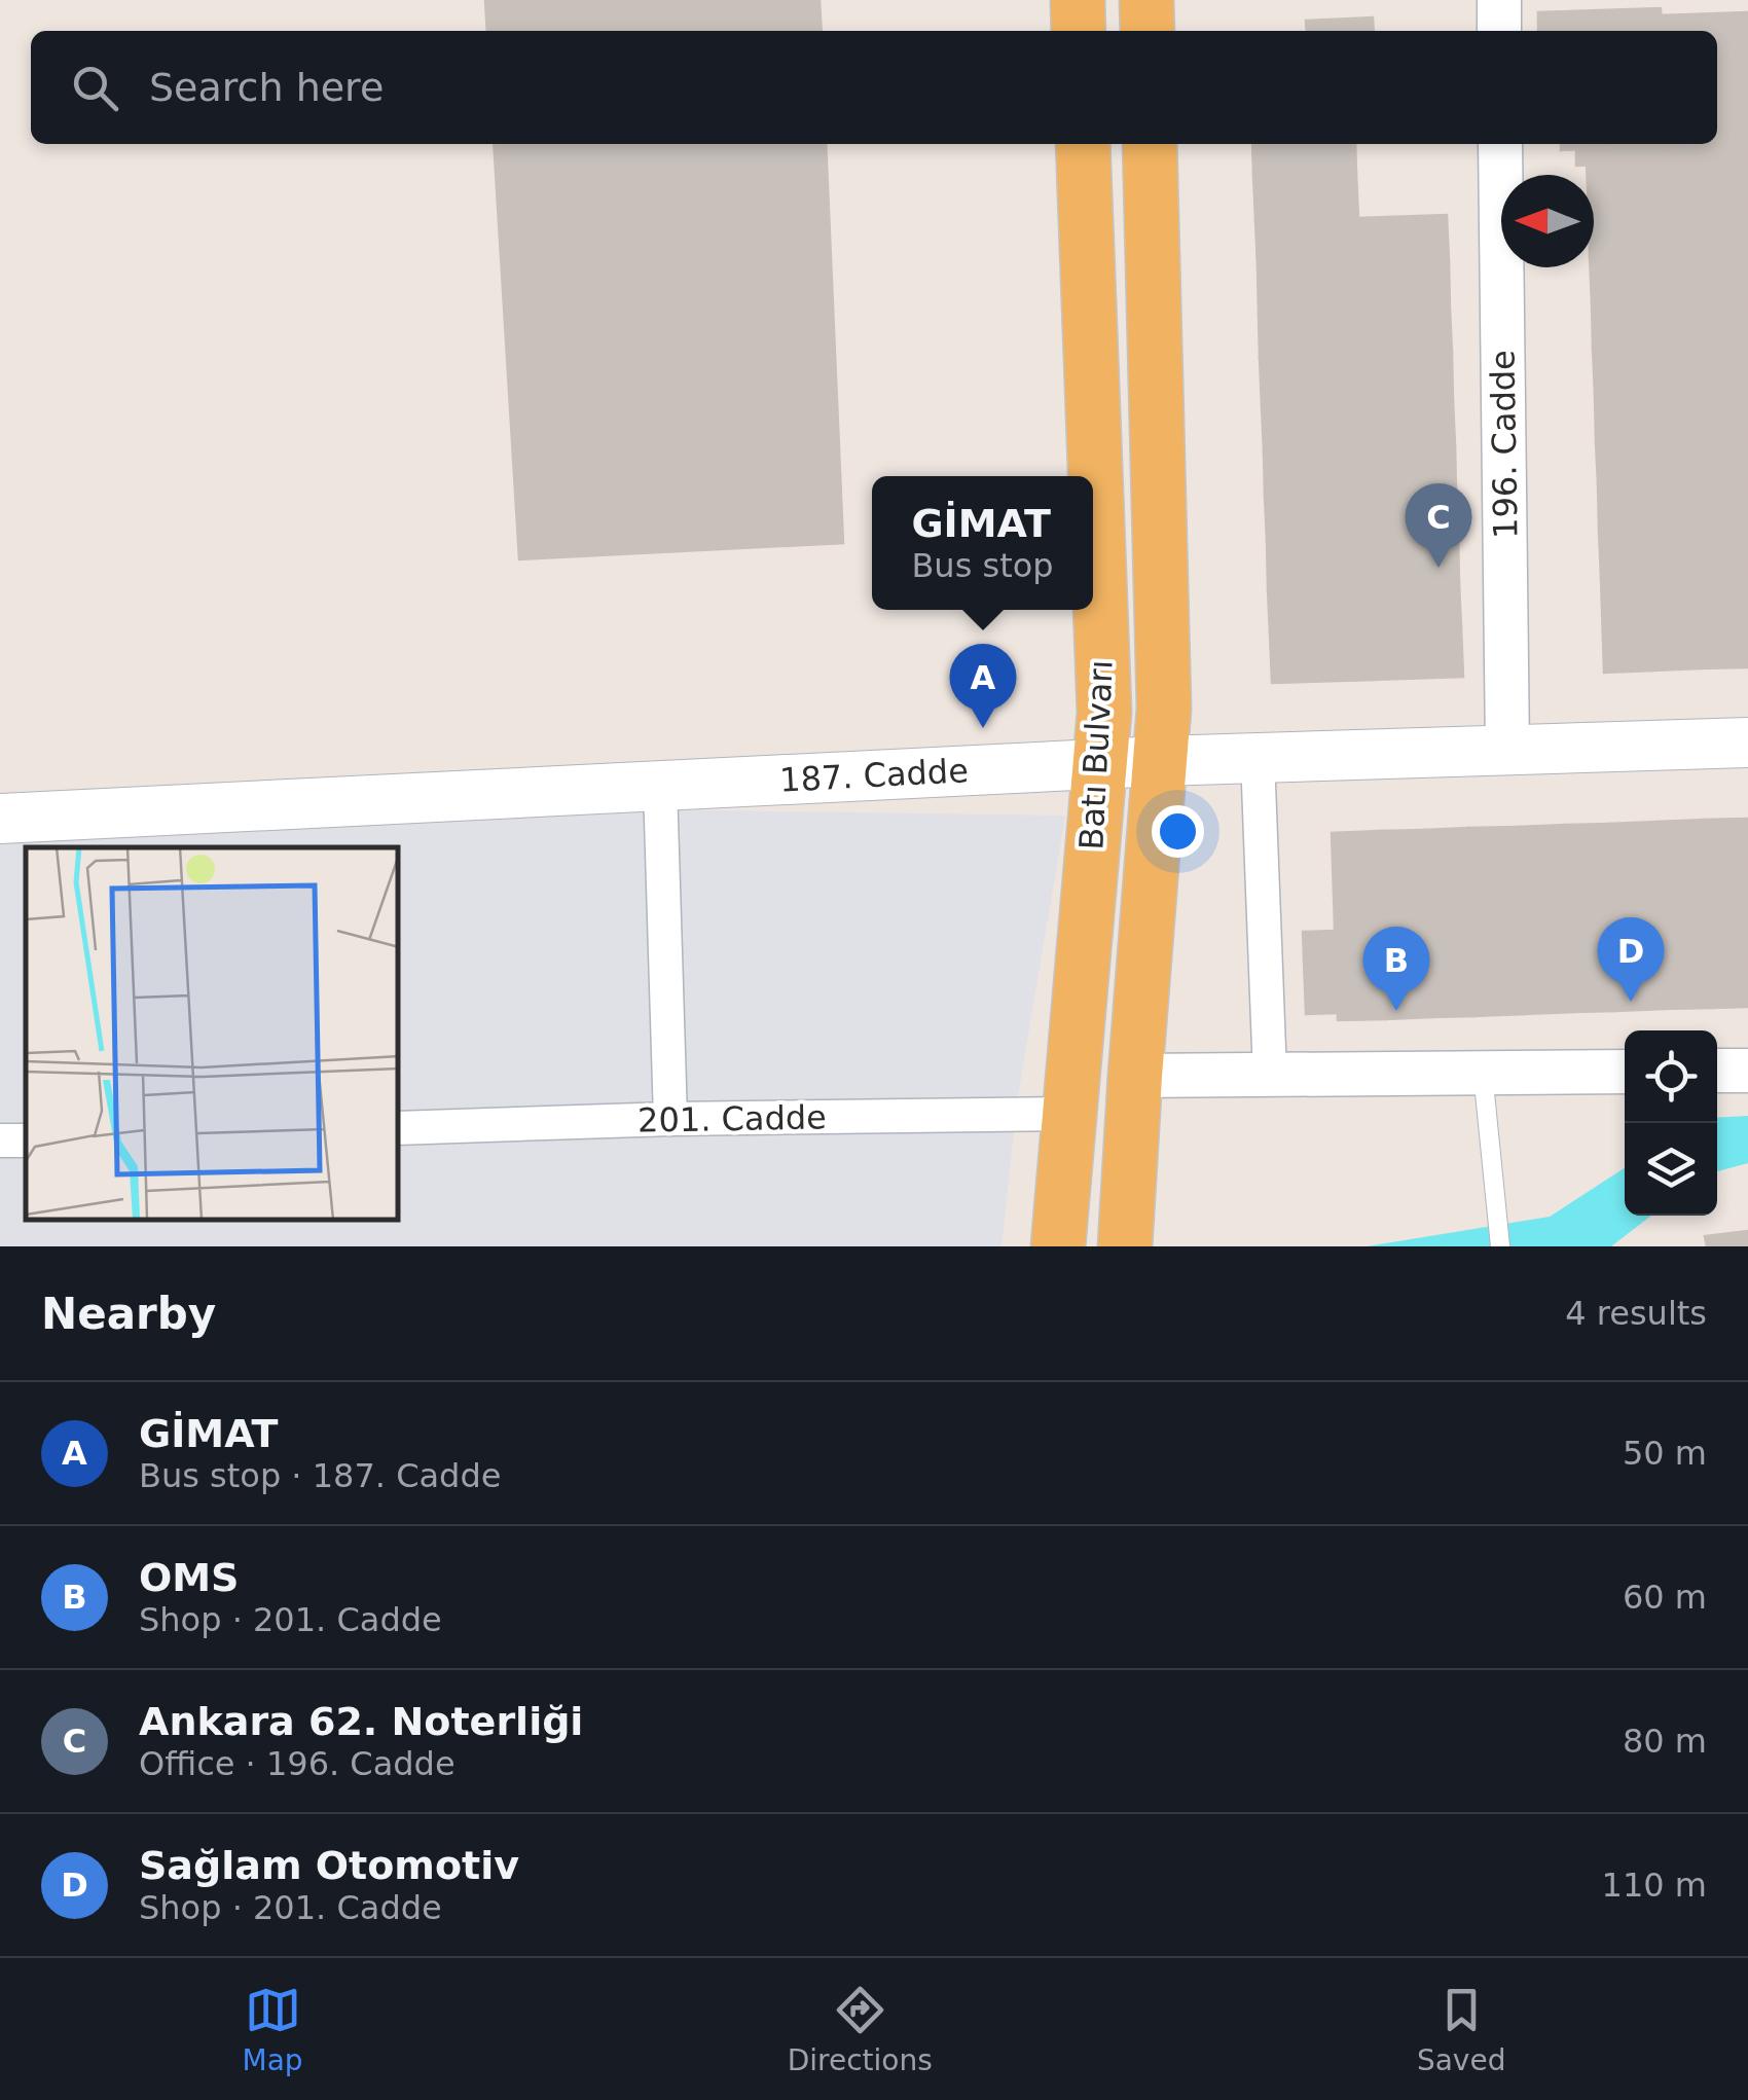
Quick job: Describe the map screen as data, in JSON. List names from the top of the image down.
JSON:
{
  "streets": {
    "main road": ["Batı Bulvarı", "187. Cadde"],
    "street": ["196. Cadde", "201. Cadde"]
  },
  "crossings": [
    ["196. Cadde", "187. Cadde"],
    ["Batı Bulvarı", "187. Cadde"],
    ["Batı Bulvarı", "201. Cadde"]
  ],
  "north": "left",
  "page": {
    "search": "Search here",
    "popup": ["GİMAT", "Bus stop"],
    "pins": [
      "C",
      "A",
      "D",
      "B"
    ],
    "heading": ["Nearby", "4 results"],
    "list": [
      {
        "mark": "A",
        "name": "GİMAT",
        "note": "Bus stop · 187. Cadde",
        "value": "50 m"
      },
      {
        "mark": "B",
        "name": "OMS",
        "note": "Shop · 201. Cadde",
        "value": "60 m"
      },
      {
        "mark": "C",
        "name": "Ankara 62. Noterliği",
        "note": "Office · 196. Cadde",
        "value": "80 m"
      },
      {
        "mark": "D",
        "name": "Sağlam Otomotiv",
        "note": "Shop · 201. Cadde",
        "value": "110 m"
      }
    ],
    "nav": ["Map", "Directions", "Saved"]
  }
}
